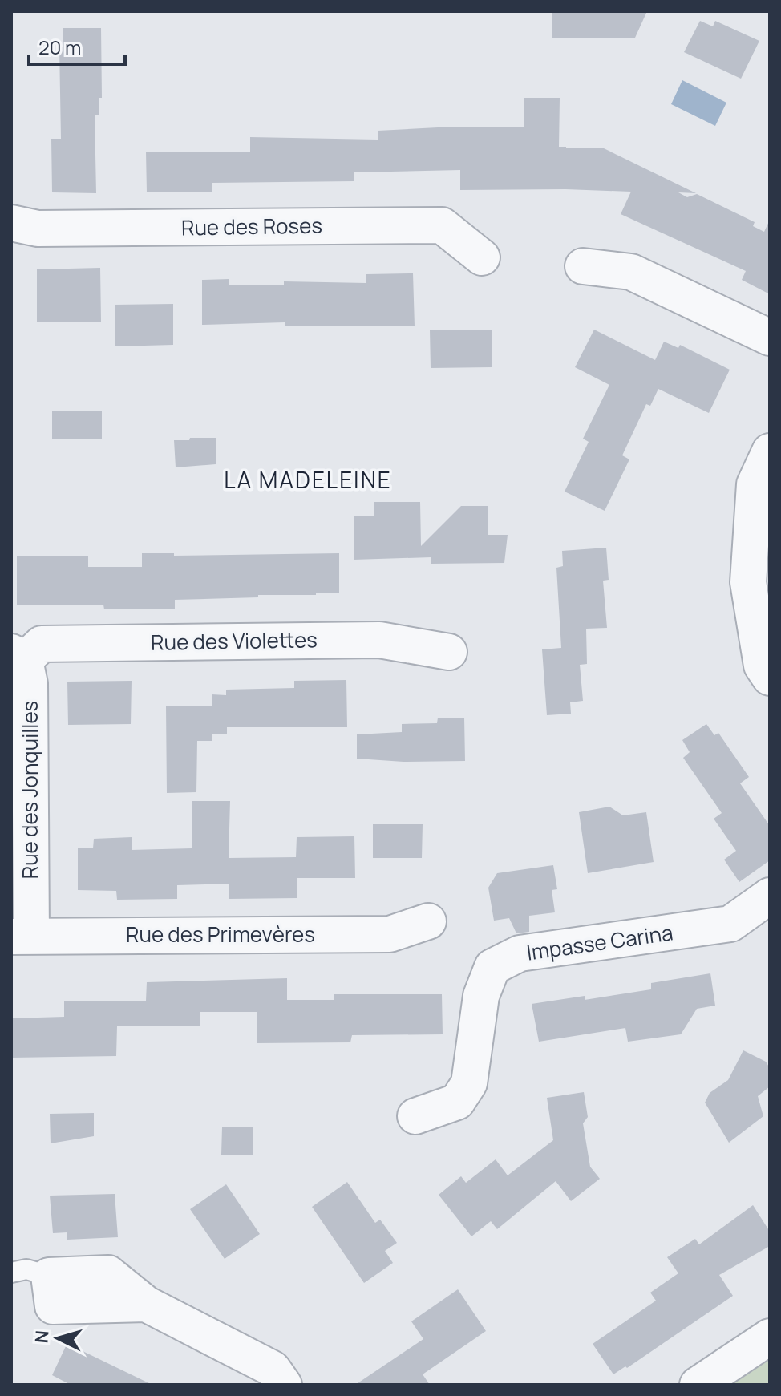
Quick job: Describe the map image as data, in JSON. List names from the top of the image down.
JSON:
{
  "streets": {
    "street": [
      "Rue des Roses",
      "Rue des Violettes",
      "Rue des Jonquilles",
      "Rue des Primevères",
      "Impasse Carina"
    ]
  },
  "crossings": [
    ["Rue des Violettes", "Rue des Jonquilles"],
    ["Rue des Jonquilles", "Rue des Primevères"]
  ],
  "districts": ["LA MADELEINE"],
  "scale_bar": "20 m",
  "north": "left"
}
